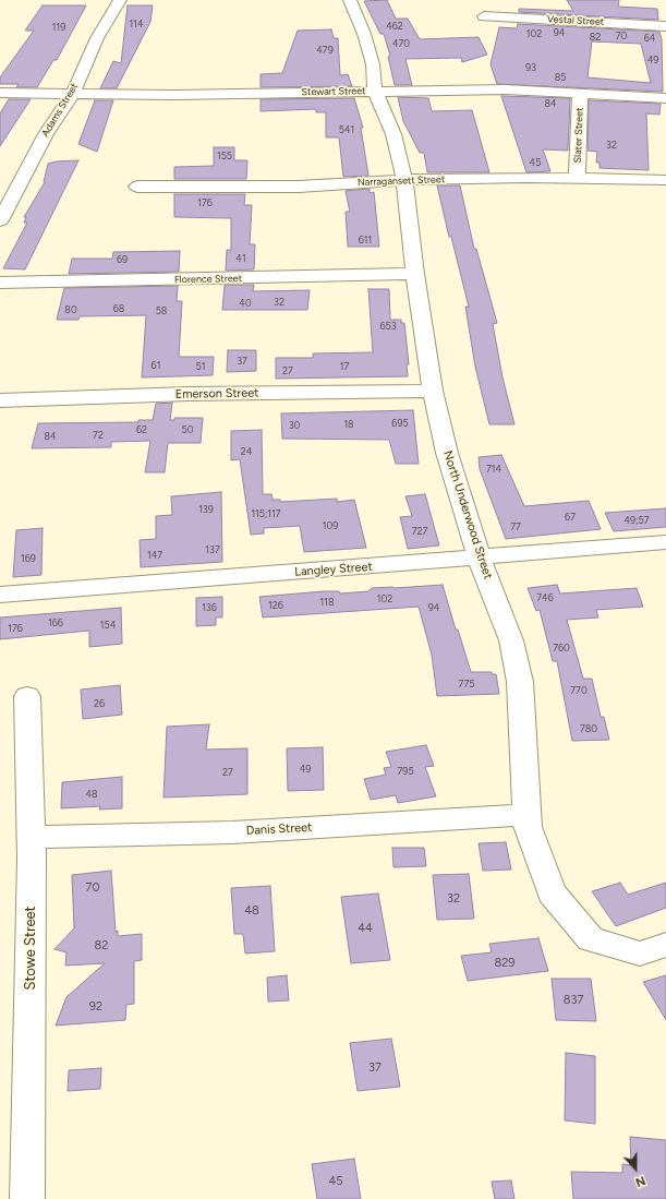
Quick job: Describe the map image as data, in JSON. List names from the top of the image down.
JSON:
{
  "streets": {
    "street": [
      "Vestal Street",
      "Stewart Street",
      "Adams Street",
      "Slater Street",
      "Narragansett Street",
      "Florence Street",
      "Emerson Street",
      "North Underwood Street",
      "Langley Street",
      "Danis Street",
      "Stowe Street"
    ]
  },
  "crossings": [
    ["Stewart Street", "Adams Street"],
    ["Stewart Street", "Slater Street"],
    ["Stewart Street", "North Underwood Street"],
    ["Slater Street", "Narragansett Street"],
    ["Narragansett Street", "North Underwood Street"],
    ["Florence Street", "North Underwood Street"],
    ["Emerson Street", "North Underwood Street"],
    ["North Underwood Street", "Langley Street"],
    ["North Underwood Street", "Danis Street"],
    ["Danis Street", "Stowe Street"]
  ],
  "house_numbers": [
    "114",
    "462",
    "119",
    "94",
    "102",
    "70",
    "82",
    "64",
    "470",
    "479",
    "49",
    "93",
    "85",
    "84",
    "541",
    "32",
    "155",
    "45",
    "176",
    "611",
    "41",
    "69",
    "32",
    "40",
    "68",
    "80",
    "58",
    "653",
    "37",
    "61",
    "51",
    "17",
    "27",
    "695",
    "18",
    "30",
    "62",
    "50",
    "72",
    "84",
    "24",
    "714",
    "139",
    "115;117",
    "67",
    "49;57",
    "109",
    "77",
    "727",
    "137",
    "147",
    "169",
    "746",
    "102",
    "118",
    "126",
    "136",
    "94",
    "166",
    "154",
    "176",
    "760",
    "775",
    "770",
    "26",
    "780",
    "49",
    "795",
    "27",
    "48",
    "70",
    "32",
    "48",
    "44",
    "82",
    "829",
    "837",
    "92",
    "37",
    "45"
  ],
  "north": "bottom"
}
